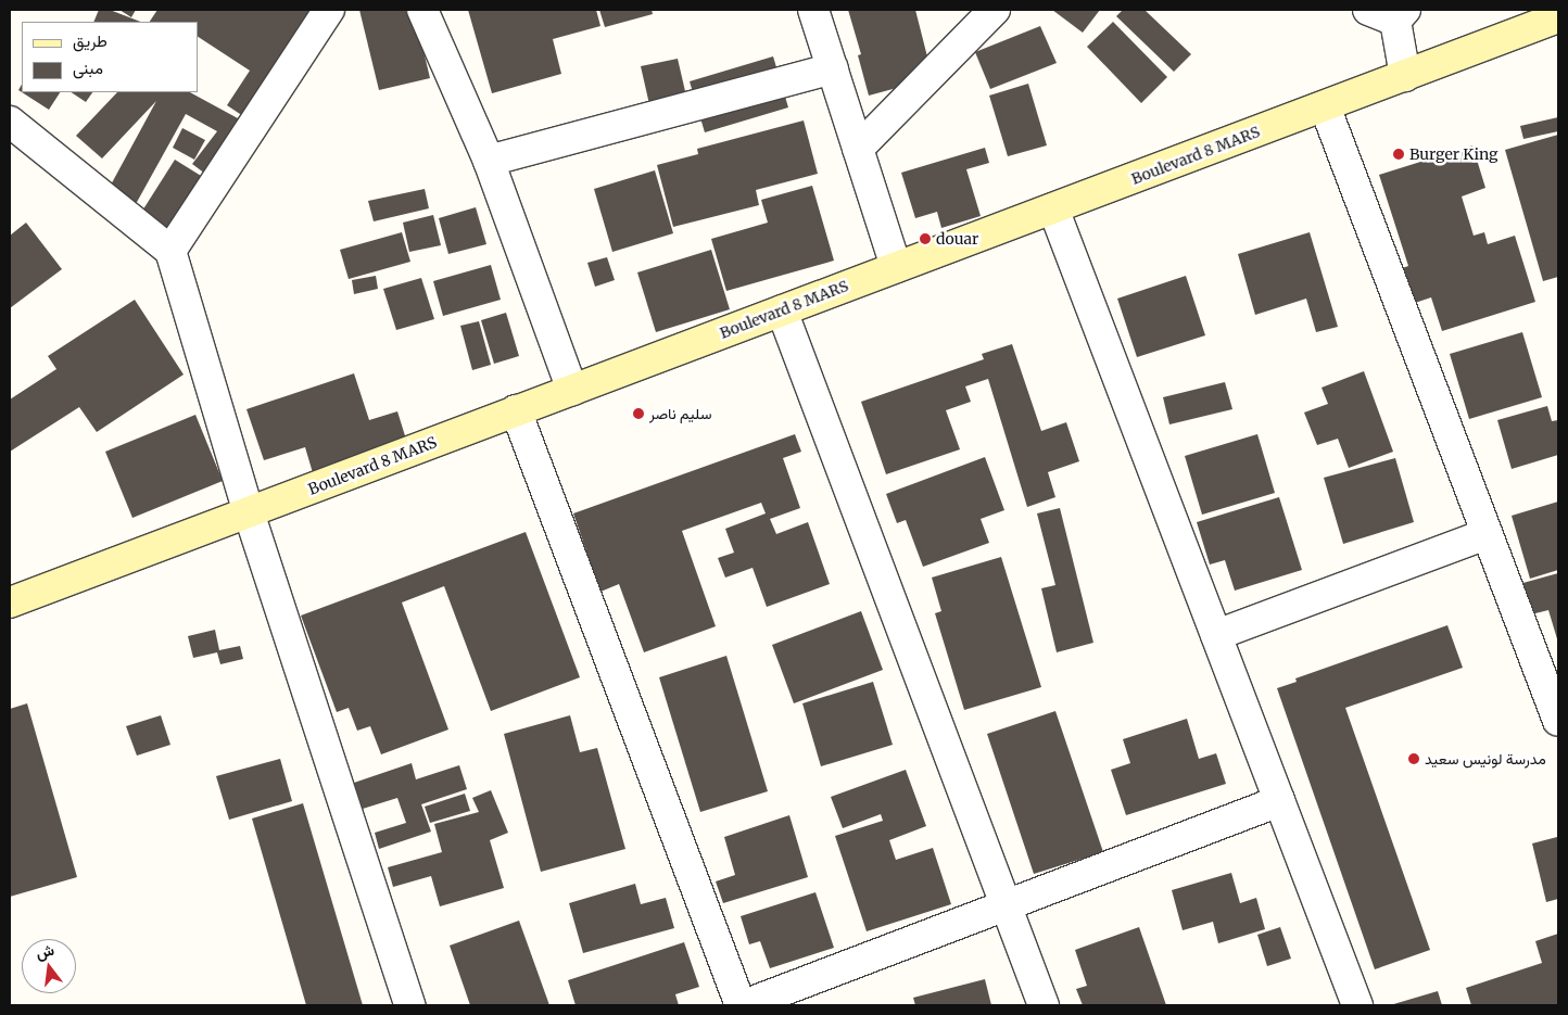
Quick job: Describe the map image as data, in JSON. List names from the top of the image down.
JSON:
{
  "streets": {
    "main road": ["Boulevard 8 MARS"]
  },
  "places": [
    "Burger King",
    "douar",
    "سليم ناصر",
    "مدرسة لونيس سعيد"
  ],
  "legend": ["طريق", "مبنى"],
  "north": "top"
}
